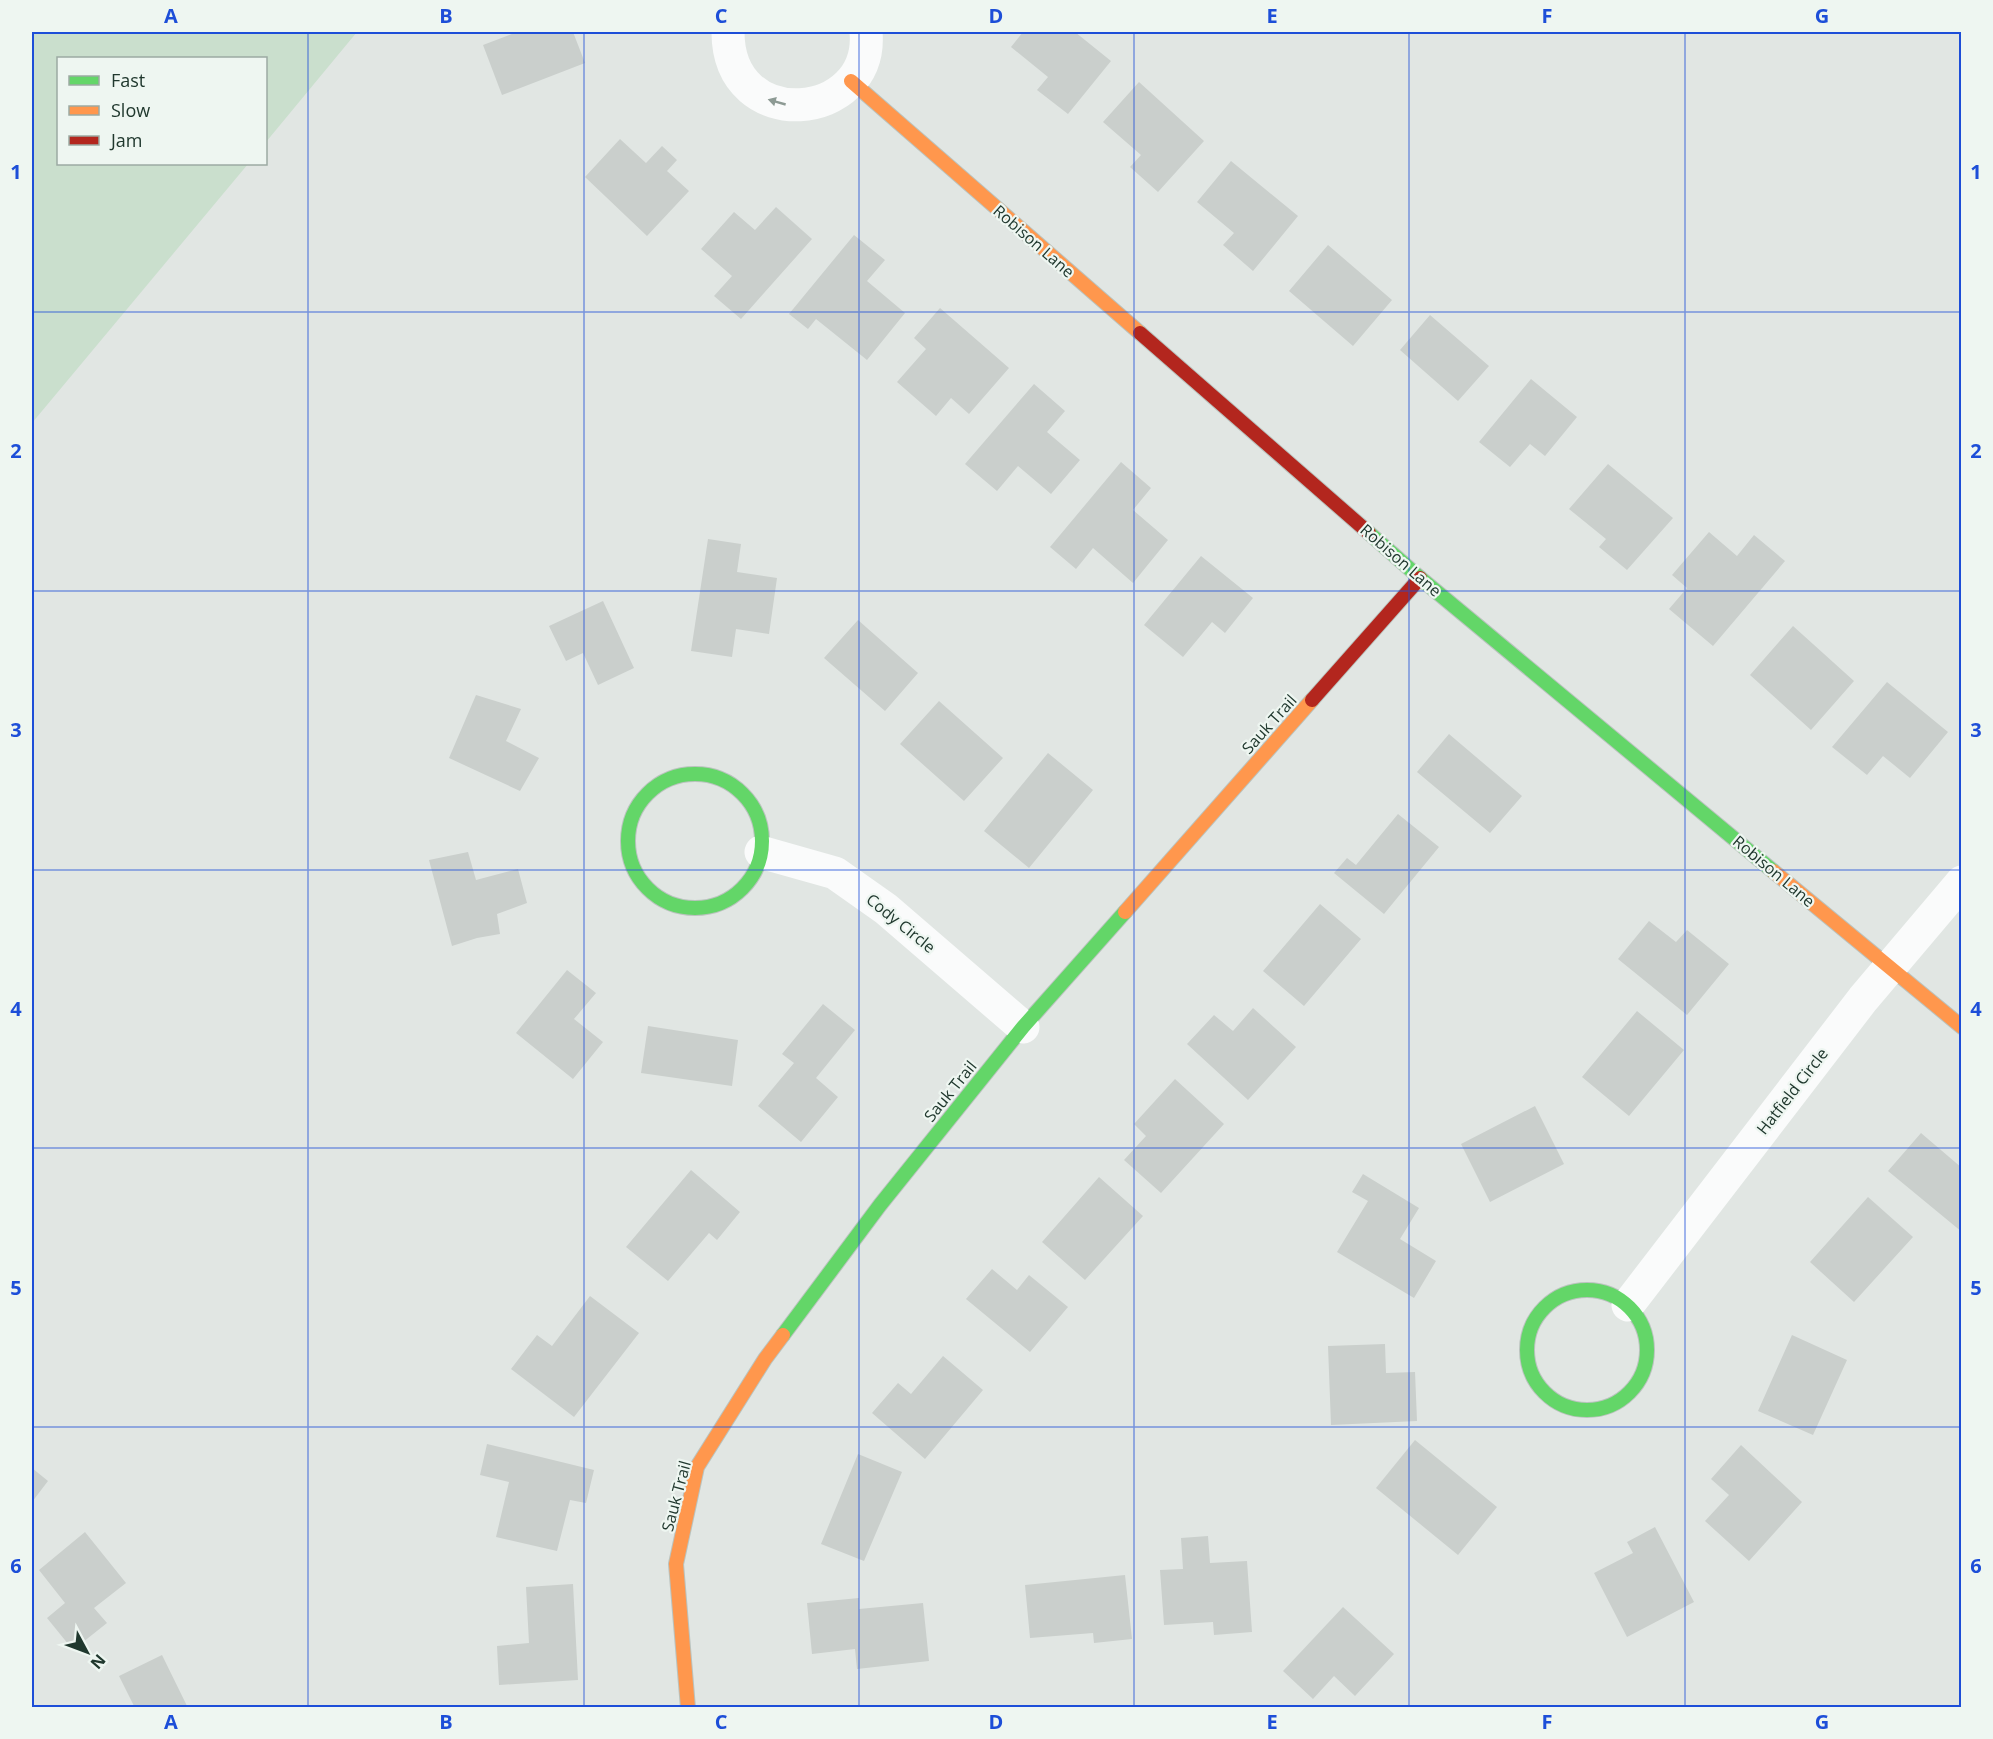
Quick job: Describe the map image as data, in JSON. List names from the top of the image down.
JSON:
{
  "streets": {
    "street": [
      "Robison Lane",
      "Sauk Trail",
      "Cody Circle",
      "Hatfield Circle"
    ]
  },
  "crossings": [
    ["Robison Lane", "Sauk Trail"],
    ["Robison Lane", "Hatfield Circle"],
    ["Sauk Trail", "Cody Circle"]
  ],
  "legend": ["Fast", "Slow", "Jam"],
  "north": "bottom right",
  "grid": {
    "columns": [
      "A",
      "B",
      "C",
      "D",
      "E",
      "F",
      "G"
    ],
    "rows": [
      "1",
      "2",
      "3",
      "4",
      "5",
      "6"
    ]
  }
}
